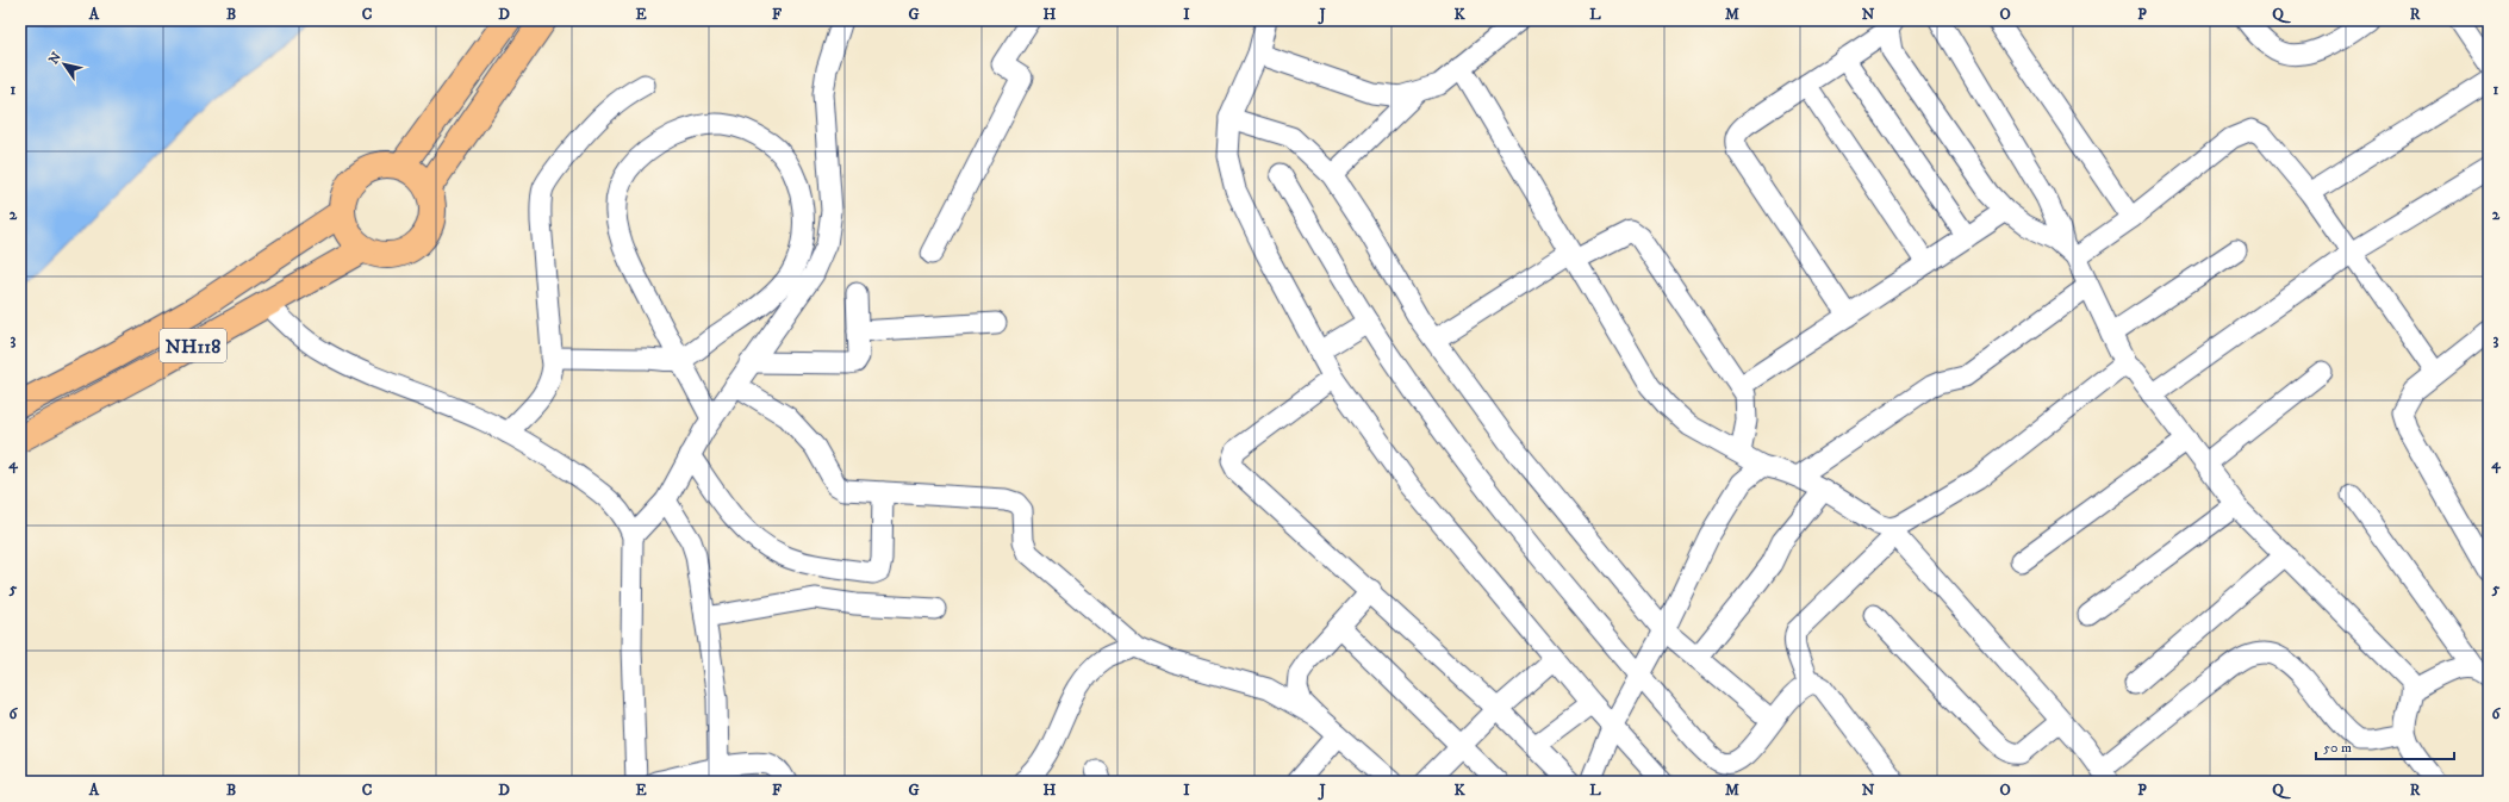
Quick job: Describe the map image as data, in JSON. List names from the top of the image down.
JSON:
{
  "streets": {
    "highway": ["NH118"]
  },
  "scale_bar": "50 m",
  "north": "top left",
  "grid": {
    "columns": [
      "A",
      "B",
      "C",
      "D",
      "E",
      "F",
      "G",
      "H",
      "I",
      "J",
      "K",
      "L",
      "M",
      "N",
      "O",
      "P",
      "Q",
      "R"
    ],
    "rows": [
      "1",
      "2",
      "3",
      "4",
      "5",
      "6"
    ]
  }
}
